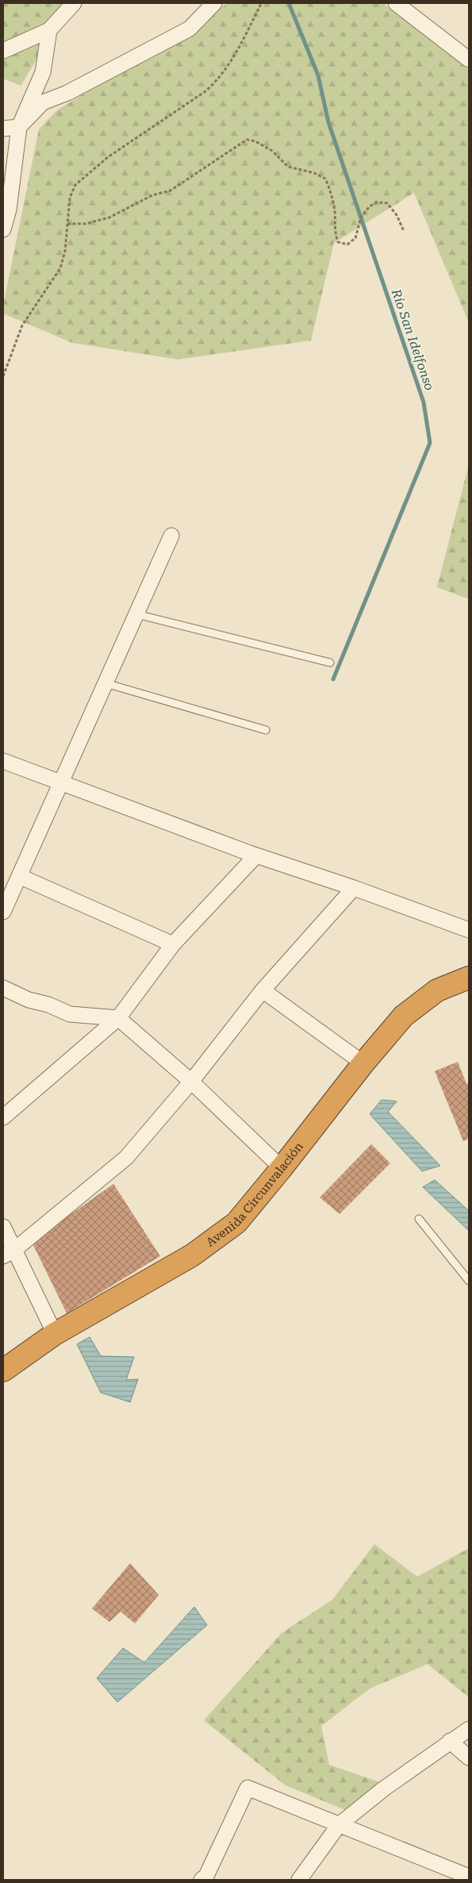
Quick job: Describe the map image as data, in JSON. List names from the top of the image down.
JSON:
{
  "streets": {
    "highway": ["Avenida Circunvalación"]
  },
  "water": ["Río San Idelfonso"]
}
